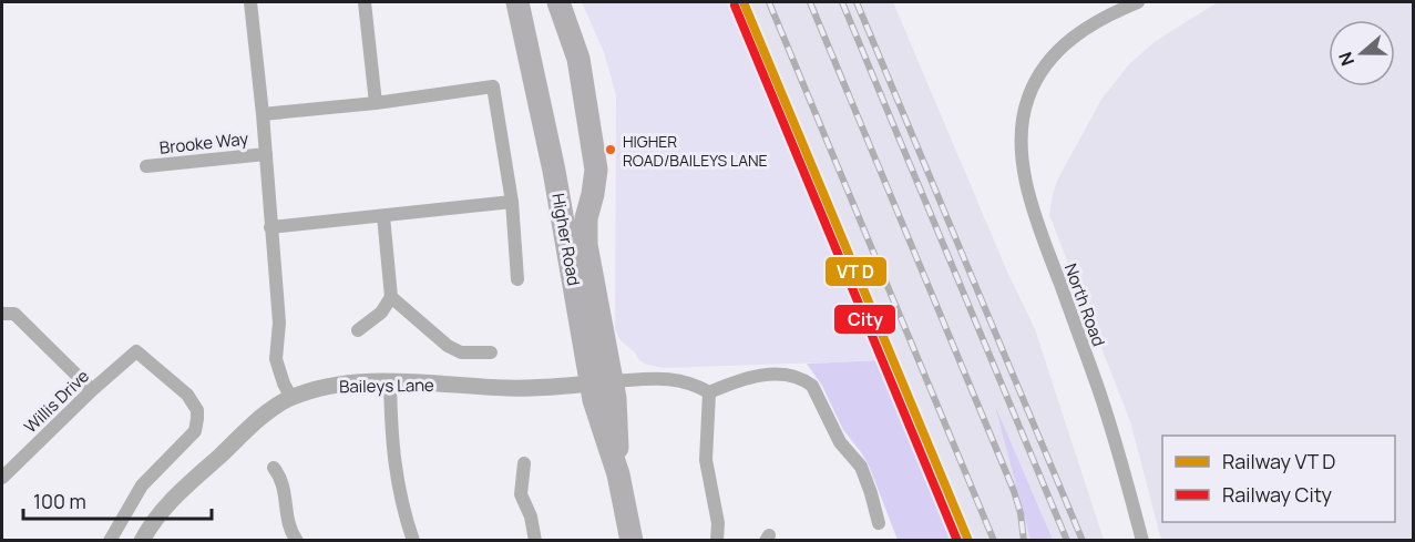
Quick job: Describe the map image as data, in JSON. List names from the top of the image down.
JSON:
{
  "streets": {
    "highway": ["Higher Road"],
    "street": [
      "Brooke Way",
      "North Road",
      "Baileys Lane",
      "Willis Drive"
    ]
  },
  "crossings": [
    ["Higher Road", "Baileys Lane"]
  ],
  "places": ["HIGHER ROAD/BAILEYS LANE"],
  "lines": ["rail line City"],
  "legend": ["Railway VT D", "Railway City"],
  "scale_bar": "100 m",
  "north": "left"
}
